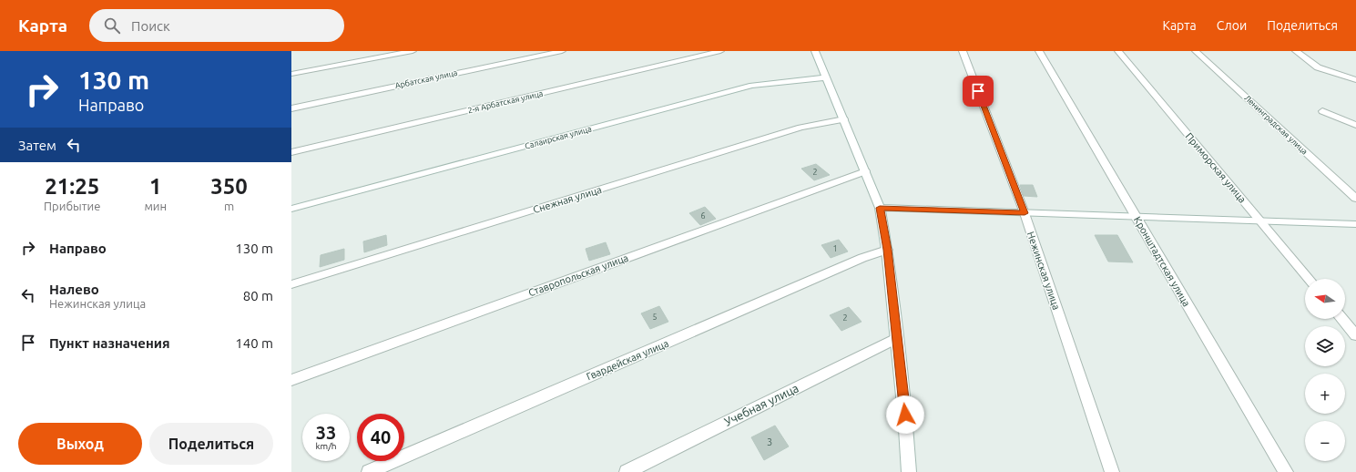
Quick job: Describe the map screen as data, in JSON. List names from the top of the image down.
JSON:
{
  "streets": {
    "street": [
      "Арбатская улица",
      "2-я Арбатская улица",
      "Ленинградская улица",
      "Салаирская улица",
      "Приморская улица",
      "Снежная улица",
      "Кронштадтская улица",
      "Нежинская улица",
      "Ставропольская улица",
      "Гвардейская улица",
      "Учебная улица"
    ]
  },
  "house_numbers": [
    "2",
    "6",
    "1",
    "5",
    "2",
    "3"
  ],
  "north": "left",
  "page": {
    "header": "Карта",
    "search": "Поиск",
    "nav": ["Карта", "Слои", "Поделиться"],
    "turn": ["130 m", "Направо"],
    "then": "Затем",
    "eta": [
      "21:25",
      "Прибытие",
      "1",
      "мин",
      "350",
      "m"
    ],
    "list": [
      {
        "name": "Направо",
        "value": "130 m"
      },
      {
        "name": "Налево",
        "note": "Нежинская улица",
        "value": "80 m"
      },
      {
        "name": "Пункт назначения",
        "value": "140 m"
      }
    ],
    "map_buttons": ["+", "−"],
    "speed": "33 km/h",
    "limit": "40",
    "buttons": ["Выход", "Поделиться"]
  }
}
